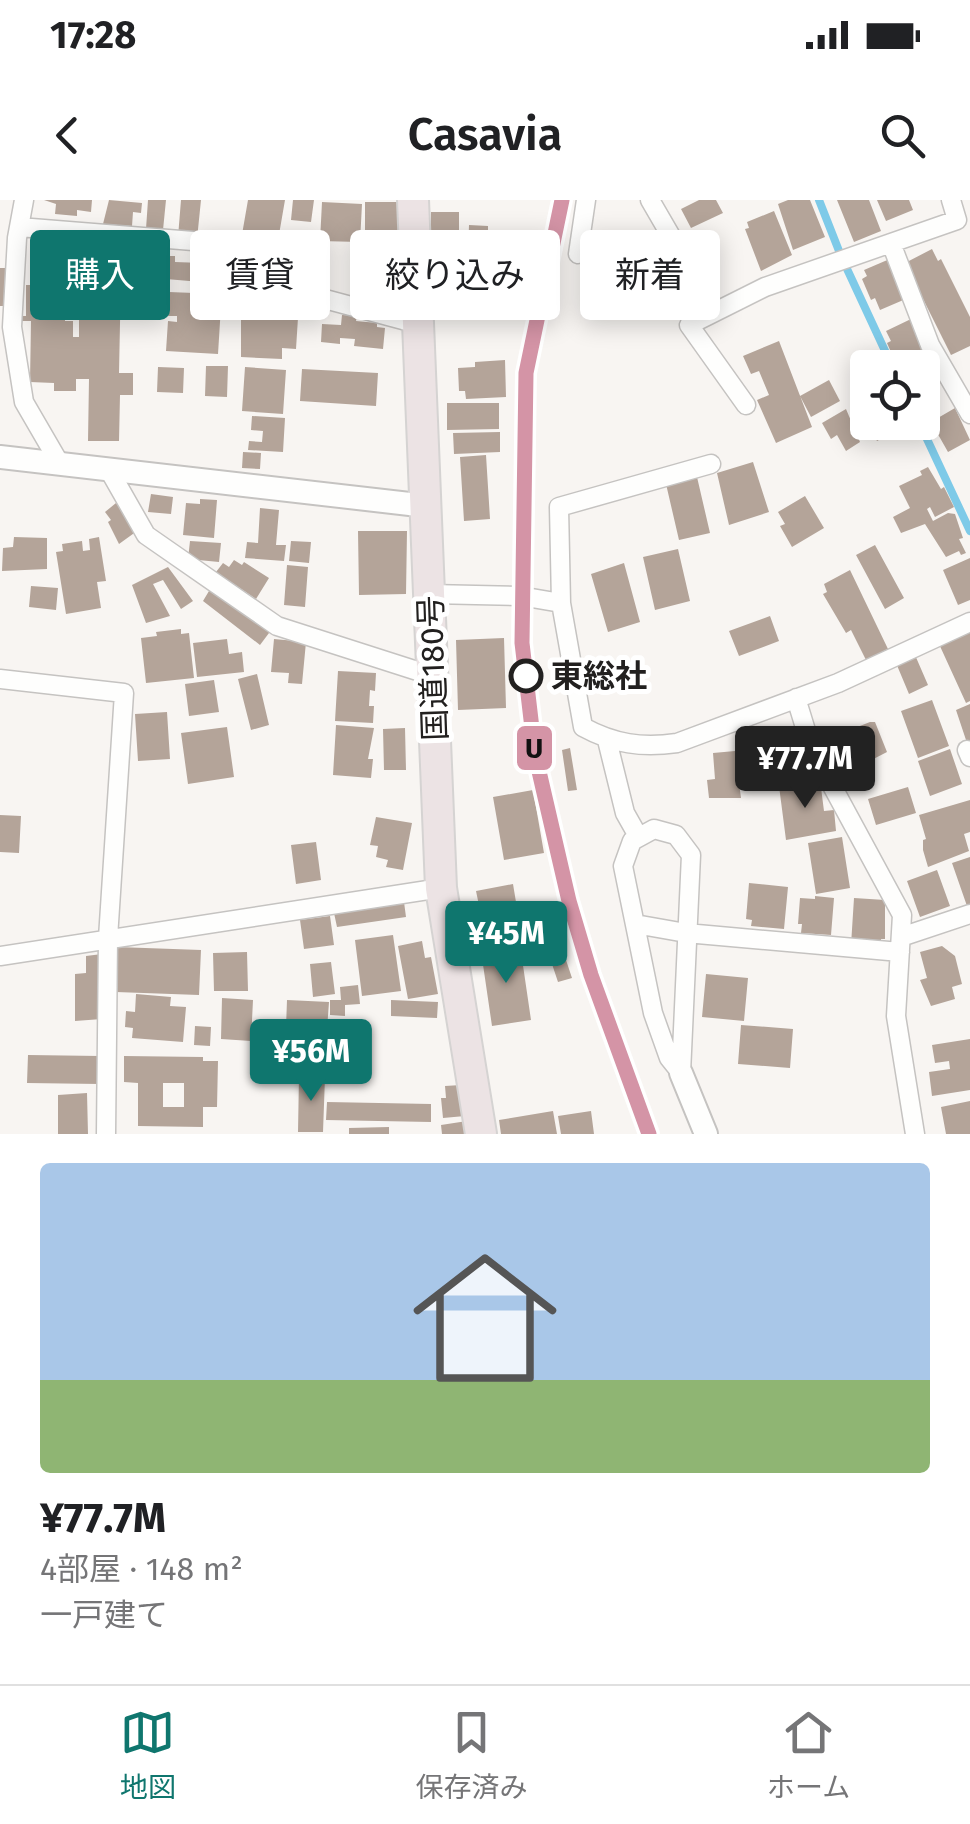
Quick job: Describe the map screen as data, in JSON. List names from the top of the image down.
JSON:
{
  "streets": {
    "highway": ["国道180号"]
  },
  "places": ["東総社"],
  "lines": ["transit line U"],
  "page": {
    "status": "17:28",
    "header": "Casavia",
    "chip": [
      "購入",
      "賃貸",
      "絞り込み",
      "新着"
    ],
    "price": ["¥77.7M", "¥45M", "¥56M"],
    "list": [
      {
        "name": "¥77.7M",
        "note": "4部屋 · 148 m² · 一戸建て"
      }
    ],
    "tabs": ["地図", "保存済み", "ホーム"]
  }
}
